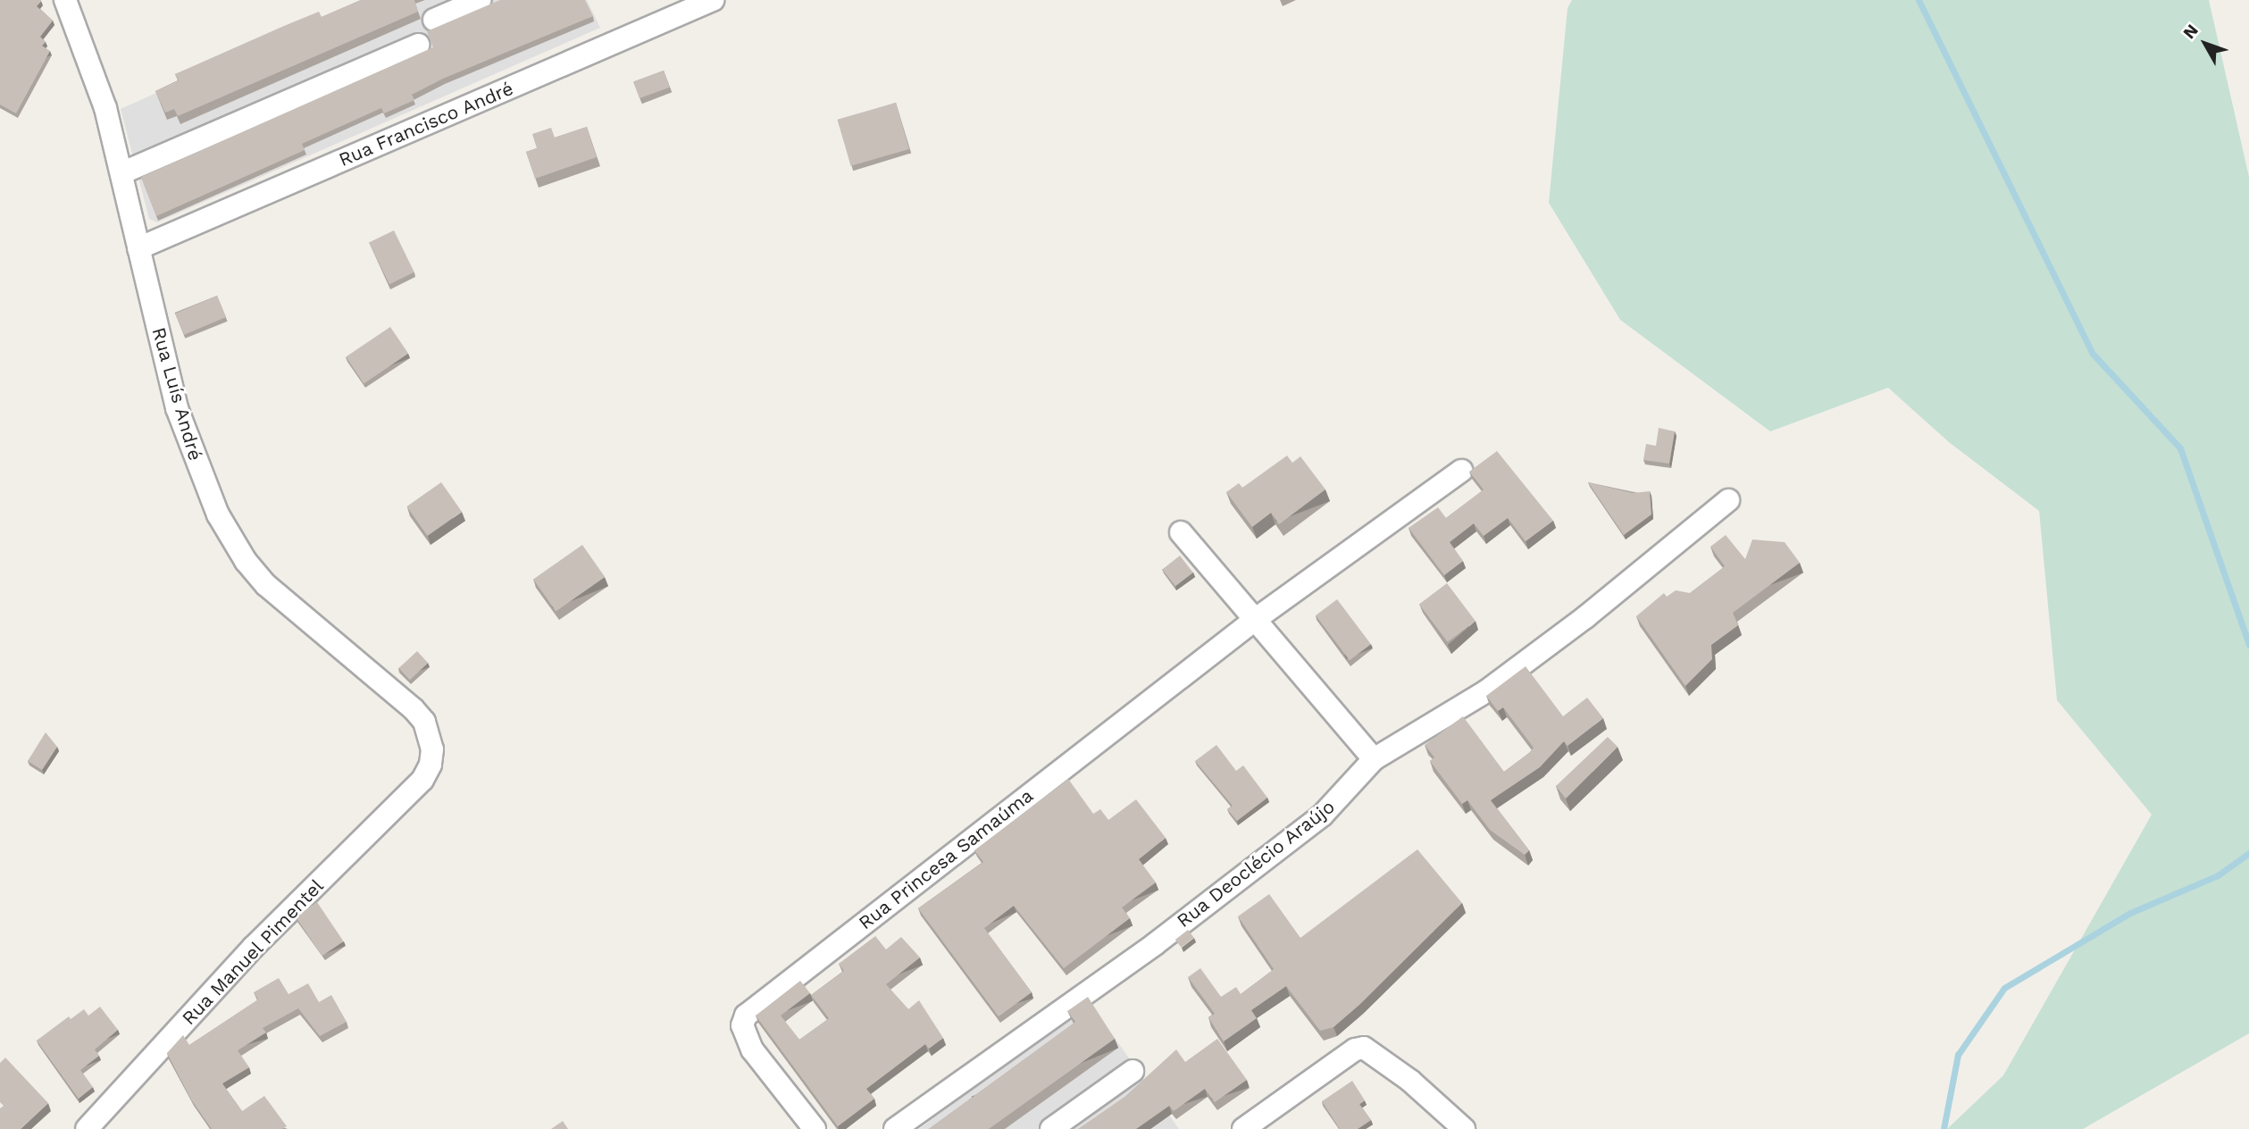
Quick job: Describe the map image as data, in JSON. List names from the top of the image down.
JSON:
{
  "streets": {
    "street": [
      "Rua Francisco André",
      "Rua Luís André",
      "Rua Princesa Samaúma",
      "Rua Deoclécio Araújo",
      "Rua Manuel Pimentel"
    ]
  },
  "crossings": [
    ["Rua Francisco André", "Rua Luís André"],
    ["Rua Luís André", "Rua Manuel Pimentel"]
  ],
  "north": "top left"
}
